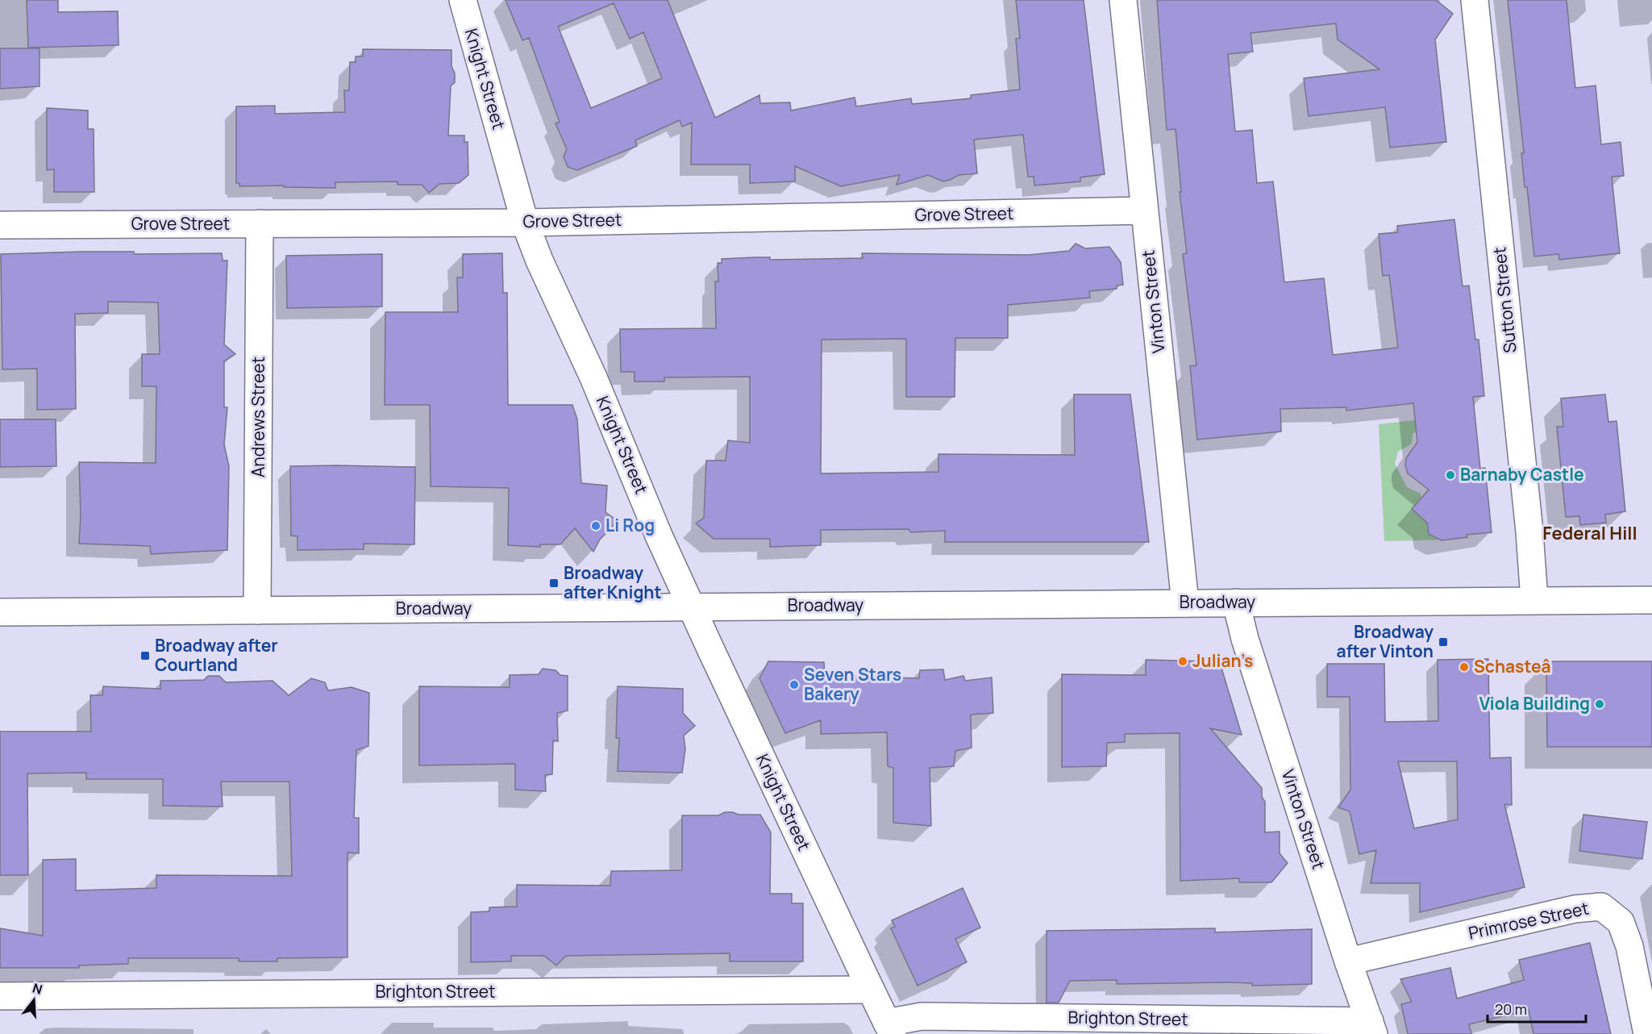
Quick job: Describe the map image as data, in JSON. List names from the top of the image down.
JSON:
{
  "streets": {
    "street": [
      "Knight Street",
      "Grove Street",
      "Sutton Street",
      "Vinton Street",
      "Andrews Street",
      "Broadway",
      "Primrose Street",
      "Brighton Street"
    ]
  },
  "crossings": [
    ["Knight Street", "Grove Street"],
    ["Knight Street", "Broadway"],
    ["Knight Street", "Brighton Street"],
    ["Grove Street", "Vinton Street"],
    ["Grove Street", "Andrews Street"],
    ["Sutton Street", "Broadway"],
    ["Vinton Street", "Broadway"],
    ["Vinton Street", "Primrose Street"],
    ["Vinton Street", "Brighton Street"],
    ["Andrews Street", "Broadway"]
  ],
  "districts": ["Federal Hill"],
  "places": {
    "other": [
      "Barnaby Castle",
      "Li Rog",
      "Julian’s",
      "Schasteâ",
      "Seven Stars Bakery",
      "Viola Building"
    ],
    "transit": ["Broadway after Knight", "Broadway after Vinton", "Broadway after Courtland"]
  },
  "scale_bar": "20 m",
  "north": "top"
}
